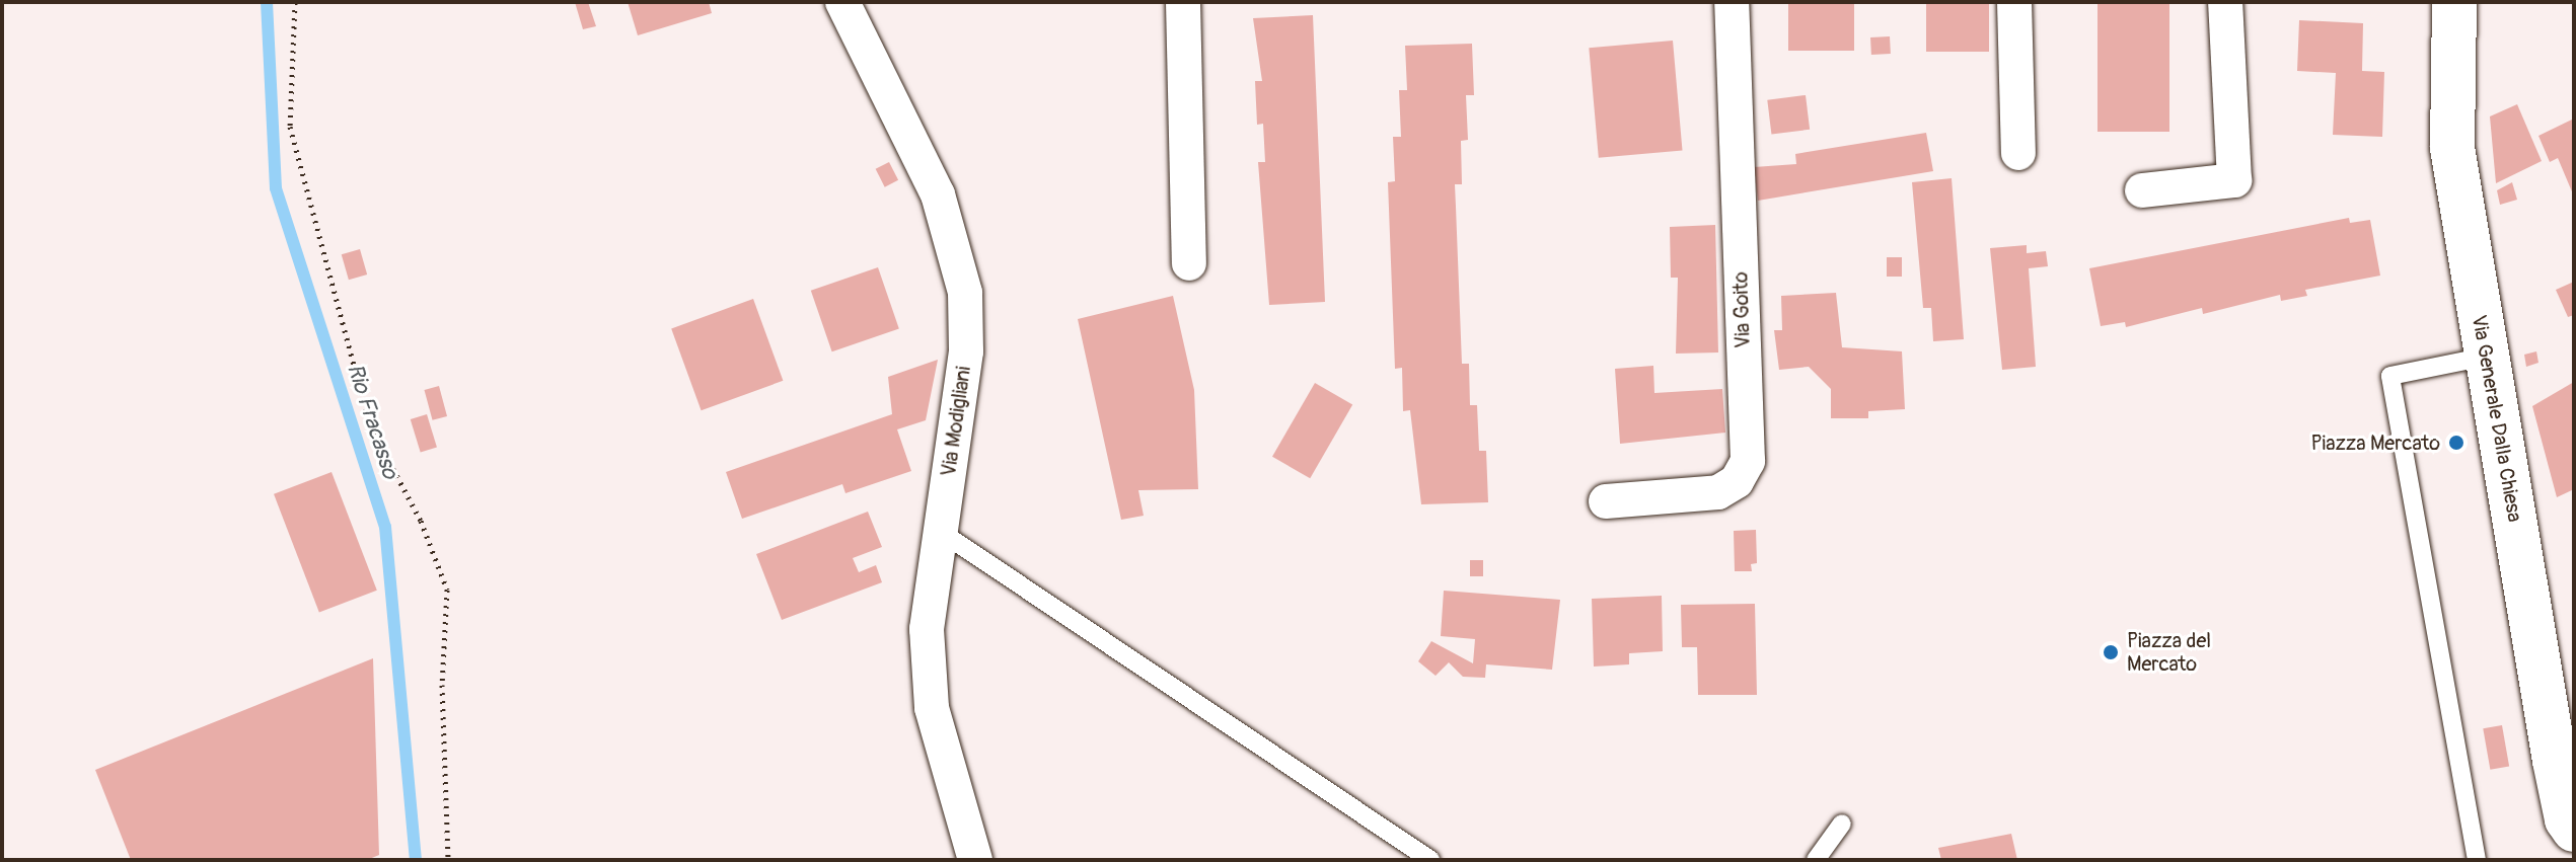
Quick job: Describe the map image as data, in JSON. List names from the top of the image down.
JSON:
{
  "streets": {
    "street": ["Via Goito", "Via Generale Dalla Chiesa", "Via Modigliani"]
  },
  "water": ["Rio Fracasso"],
  "places": ["Piazza Mercato", "Piazza del Mercato"]
}
